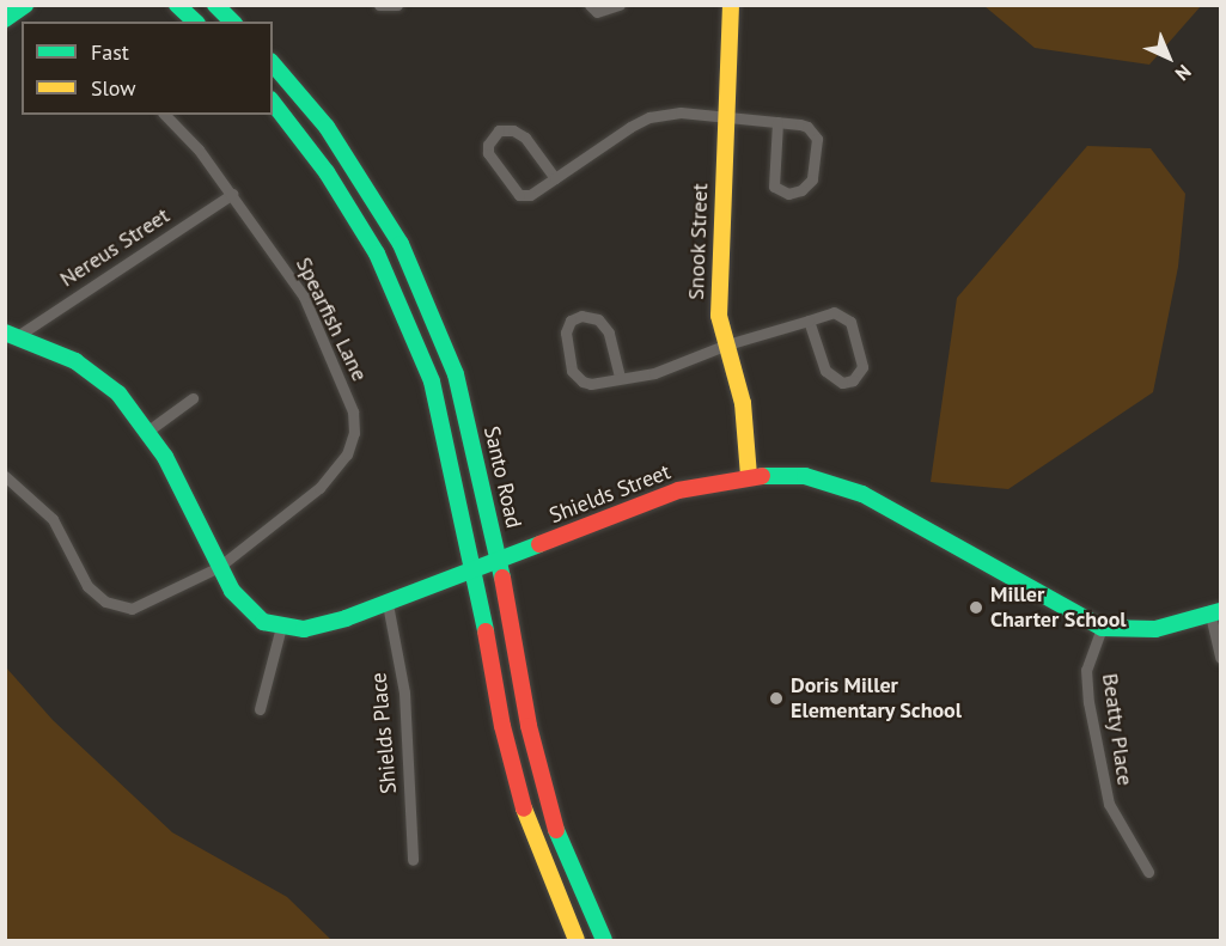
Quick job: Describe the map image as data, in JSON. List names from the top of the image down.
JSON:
{
  "streets": {
    "main road": ["Snook Street", "Santo Road", "Shields Street"],
    "street": [
      "Nereus Street",
      "Spearfish Lane",
      "Beatty Place",
      "Shields Place"
    ]
  },
  "crossings": [
    ["Snook Street", "Shields Street"],
    ["Nereus Street", "Spearfish Lane"],
    ["Nereus Street", "Shields Street"],
    ["Spearfish Lane", "Shields Street"],
    ["Santo Road", "Shields Street"],
    ["Shields Street", "Beatty Place"],
    ["Shields Street", "Shields Place"]
  ],
  "places": ["Miller Charter School", "Doris Miller Elementary School"],
  "legend": ["Fast", "Slow"],
  "north": "bottom right"
}
